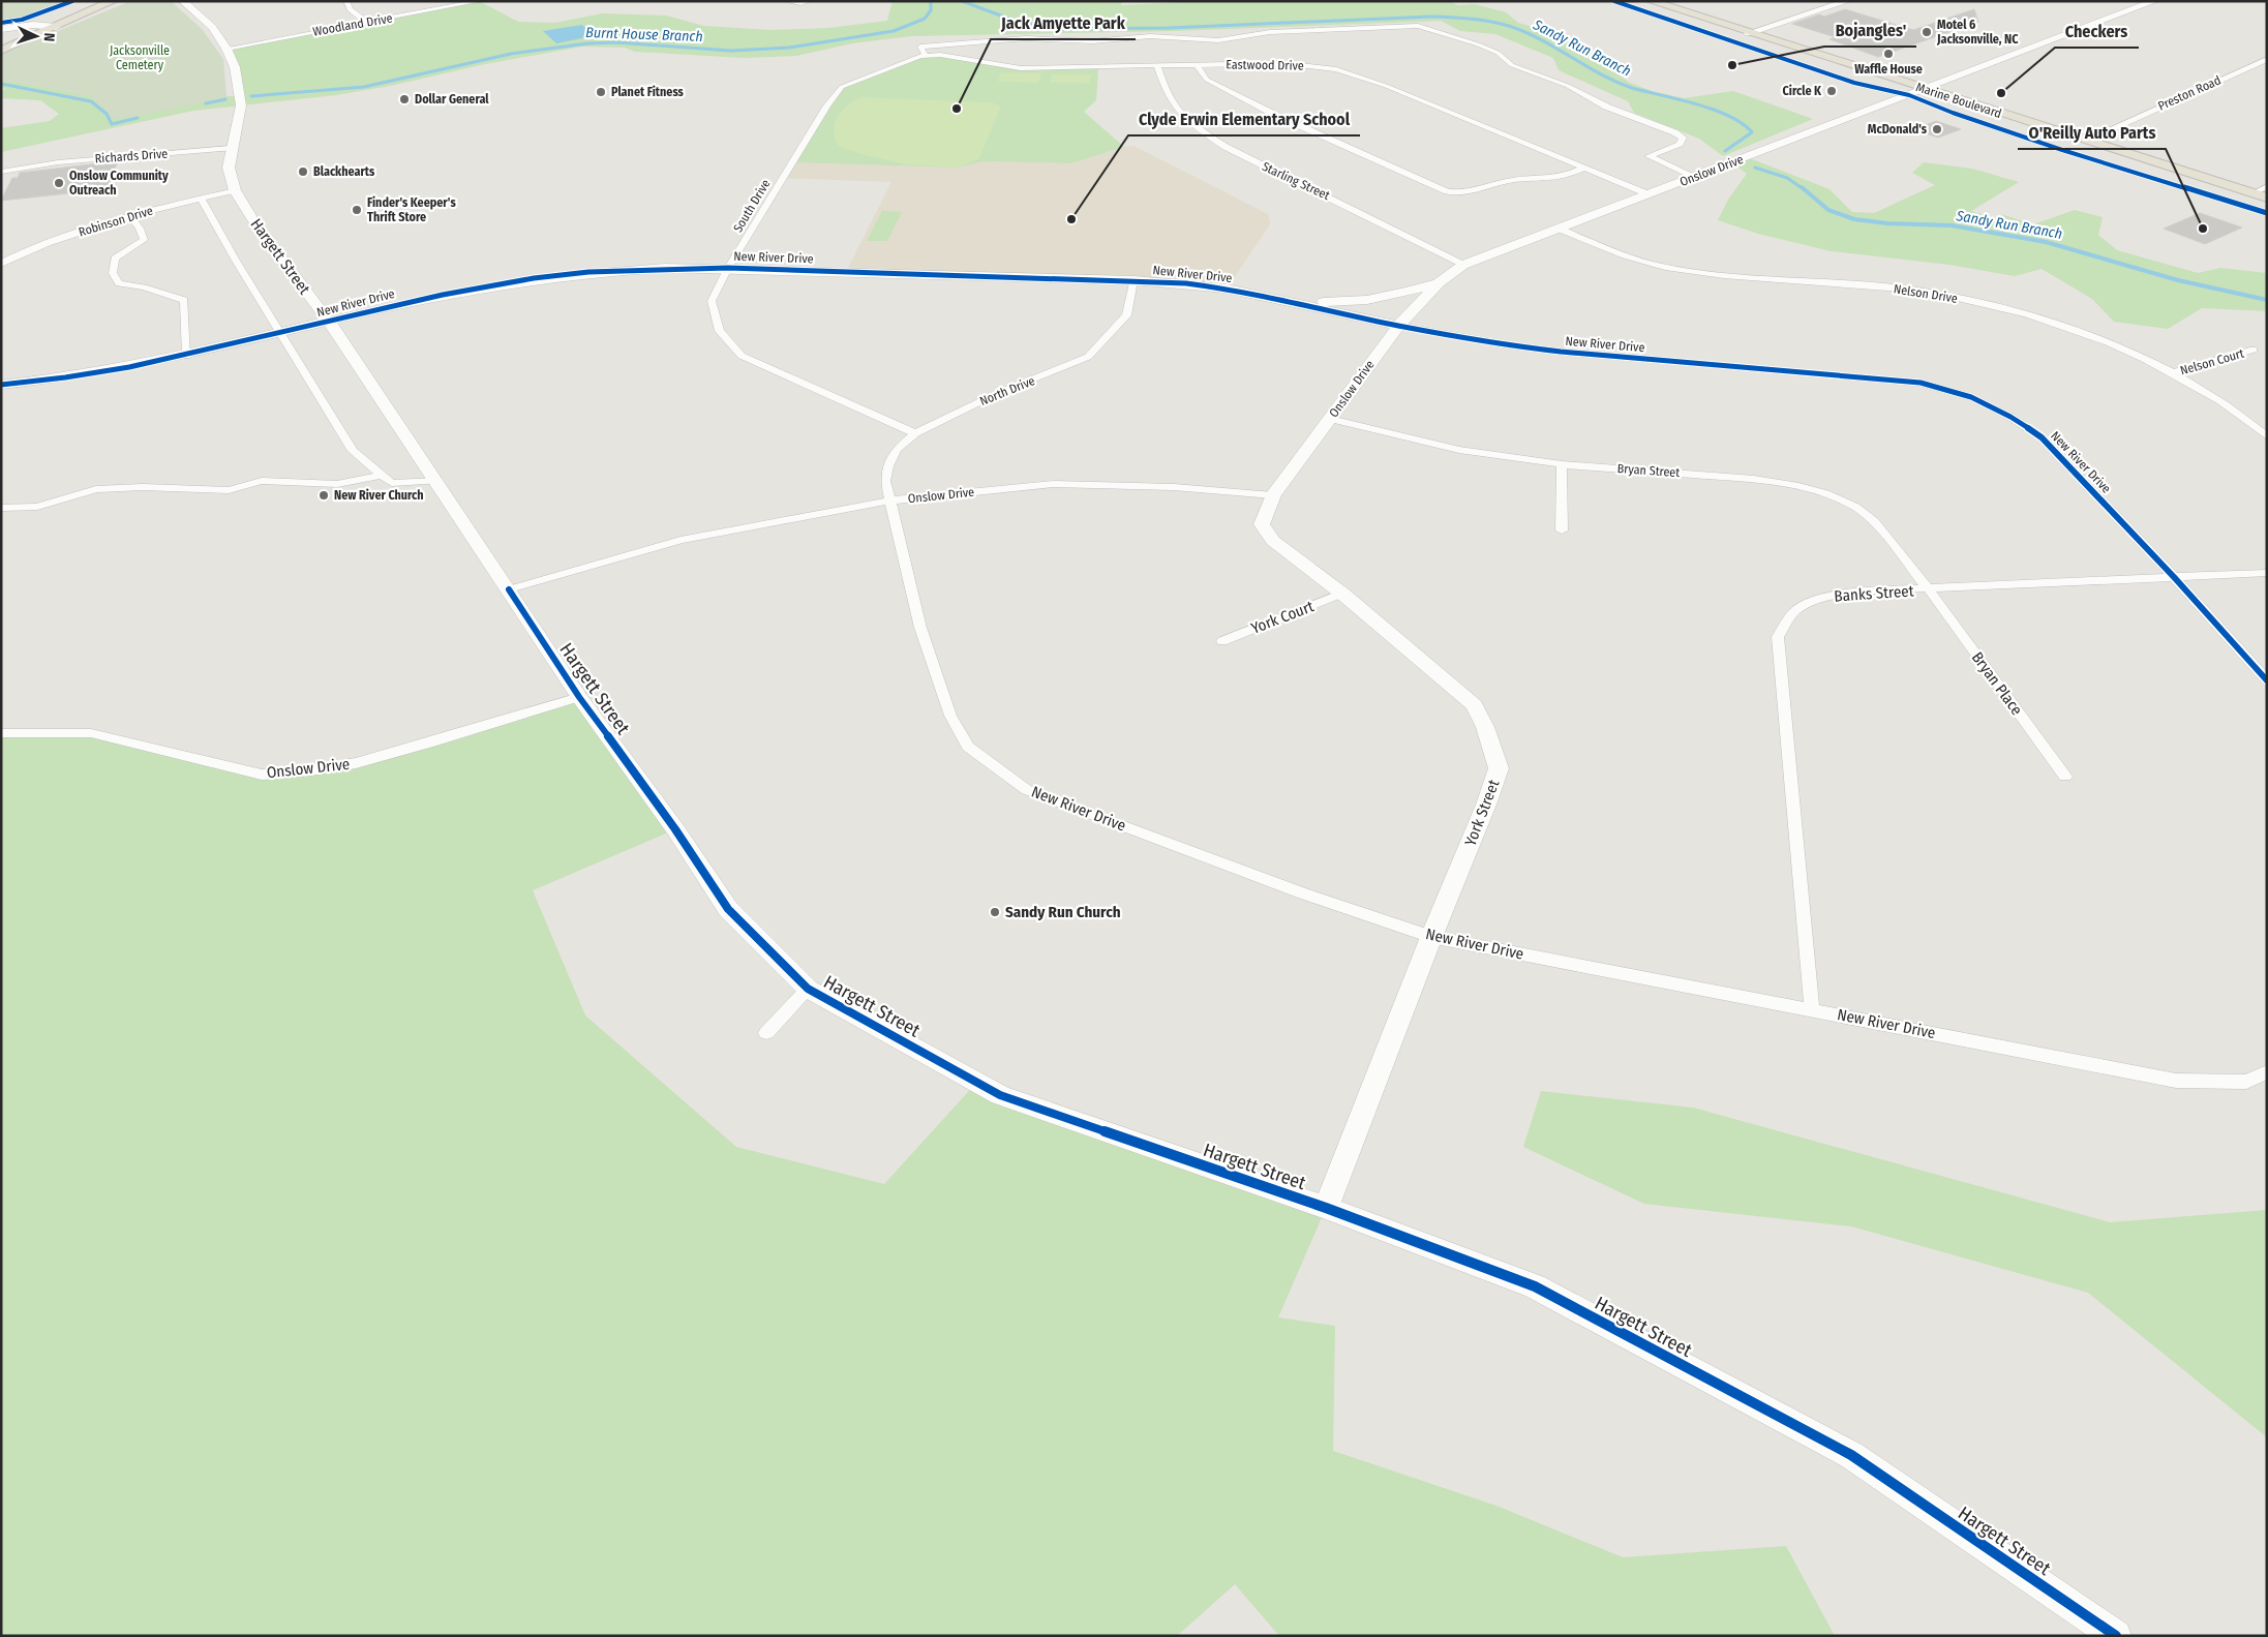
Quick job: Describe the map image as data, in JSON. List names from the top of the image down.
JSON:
{
  "streets": {
    "main road": [
      "Marine Boulevard",
      "Onslow Drive",
      "Hargett Street",
      "New River Drive",
      "York Street"
    ],
    "street": [
      "Woodland Drive",
      "Eastwood Drive",
      "Preston Road",
      "Richards Drive",
      "Starling Street",
      "South Drive",
      "Robinson Drive",
      "Nelson Drive",
      "Nelson Court",
      "North Drive",
      "Bryan Street",
      "Banks Street",
      "York Court",
      "Bryan Place"
    ]
  },
  "crossings": [
    ["Woodland Drive", "Hargett Street"],
    ["Eastwood Drive", "Onslow Drive"],
    ["Eastwood Drive", "Starling Street"],
    ["Eastwood Drive", "South Drive"],
    ["Preston Road", "Marine Boulevard"],
    ["Marine Boulevard", "Onslow Drive"],
    ["Richards Drive", "Hargett Street"],
    ["Onslow Drive", "Starling Street"],
    ["Onslow Drive", "Hargett Street"],
    ["Onslow Drive", "New River Drive"],
    ["Onslow Drive", "Nelson Drive"],
    ["Onslow Drive", "North Drive"],
    ["Onslow Drive", "Bryan Street"],
    ["Onslow Drive", "York Street"],
    ["South Drive", "New River Drive"],
    ["South Drive", "North Drive"],
    ["Robinson Drive", "Hargett Street"],
    ["Hargett Street", "New River Drive"],
    ["Hargett Street", "York Street"],
    ["New River Drive", "North Drive"],
    ["New River Drive", "Banks Street"],
    ["New River Drive", "York Street"],
    ["Nelson Drive", "Nelson Court"],
    ["Bryan Street", "Banks Street"],
    ["Bryan Street", "Bryan Place"],
    ["Banks Street", "Bryan Place"],
    ["York Court", "York Street"]
  ],
  "water": ["Burnt House Branch", "Sandy Run Branch"],
  "parks": ["Jacksonville Cemetery"],
  "places": [
    "Motel 6 Jacksonville, NC",
    "Waffle House",
    "Bojangles'",
    "Circle K",
    "Planet Fitness",
    "Checkers",
    "Dollar General",
    "Jack Amyette Park",
    "McDonald's",
    "Blackhearts",
    "Onslow Community Outreach",
    "Finder's Keeper's Thrift Store",
    "Clyde Erwin Elementary School",
    "O'Reilly Auto Parts",
    "New River Church",
    "Sandy Run Church"
  ],
  "north": "right"
}
